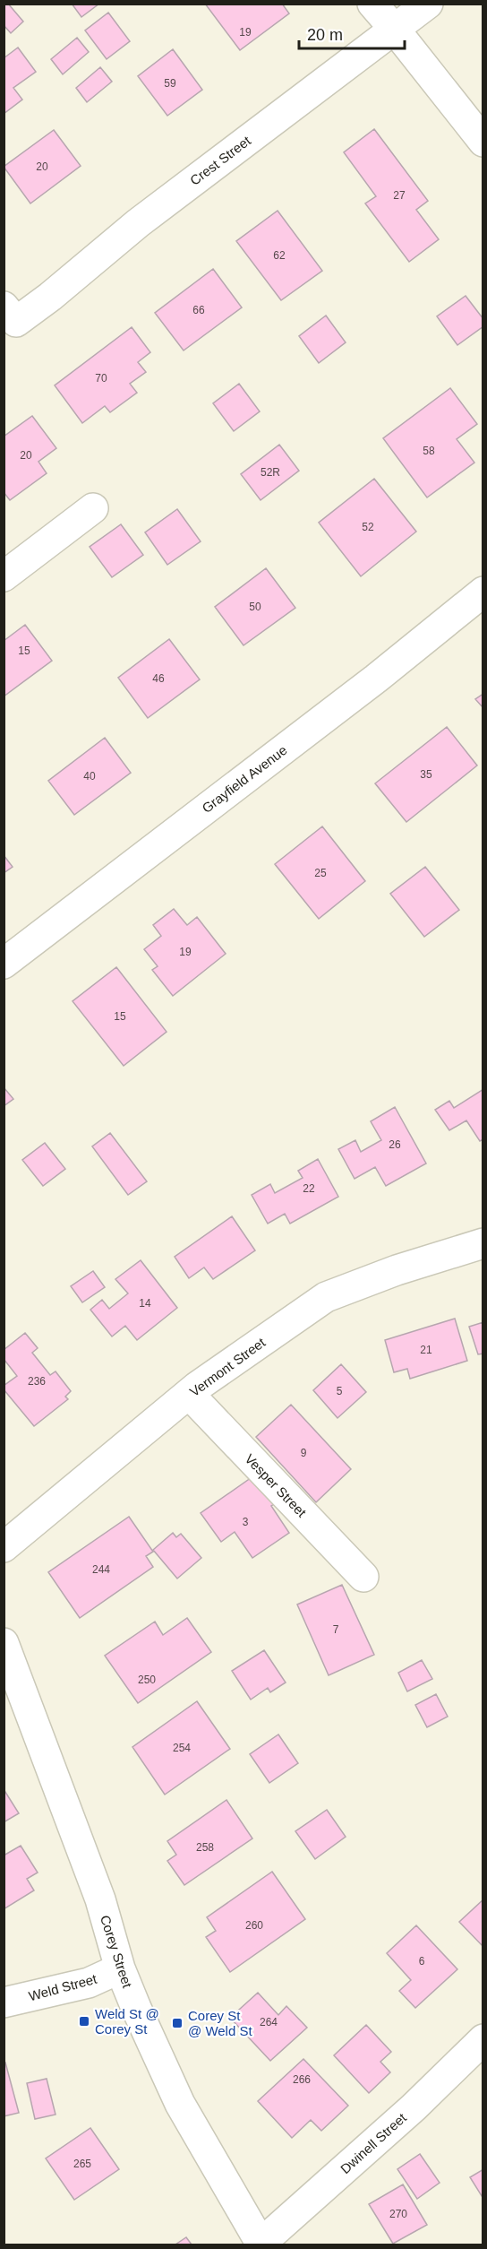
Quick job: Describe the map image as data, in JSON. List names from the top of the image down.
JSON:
{
  "streets": {
    "street": [
      "Crest Street",
      "Grayfield Avenue",
      "Vermont Street",
      "Vesper Street",
      "Corey Street",
      "Weld Street",
      "Dwinell Street"
    ]
  },
  "crossings": [
    ["Vermont Street", "Vesper Street"],
    ["Corey Street", "Weld Street"],
    ["Corey Street", "Dwinell Street"]
  ],
  "places": {
    "transit": ["Weld St @ Corey St", "Corey St @ Weld St"]
  },
  "house_numbers": [
    "19",
    "59",
    "20",
    "27",
    "62",
    "66",
    "70",
    "58",
    "20",
    "52R",
    "52",
    "50",
    "15",
    "46",
    "35",
    "40",
    "25",
    "19",
    "15",
    "26",
    "22",
    "14",
    "21",
    "236",
    "5",
    "9",
    "3",
    "244",
    "7",
    "250",
    "254",
    "258",
    "260",
    "6",
    "264",
    "266",
    "265",
    "270"
  ],
  "scale_bar": "20 m"
}
